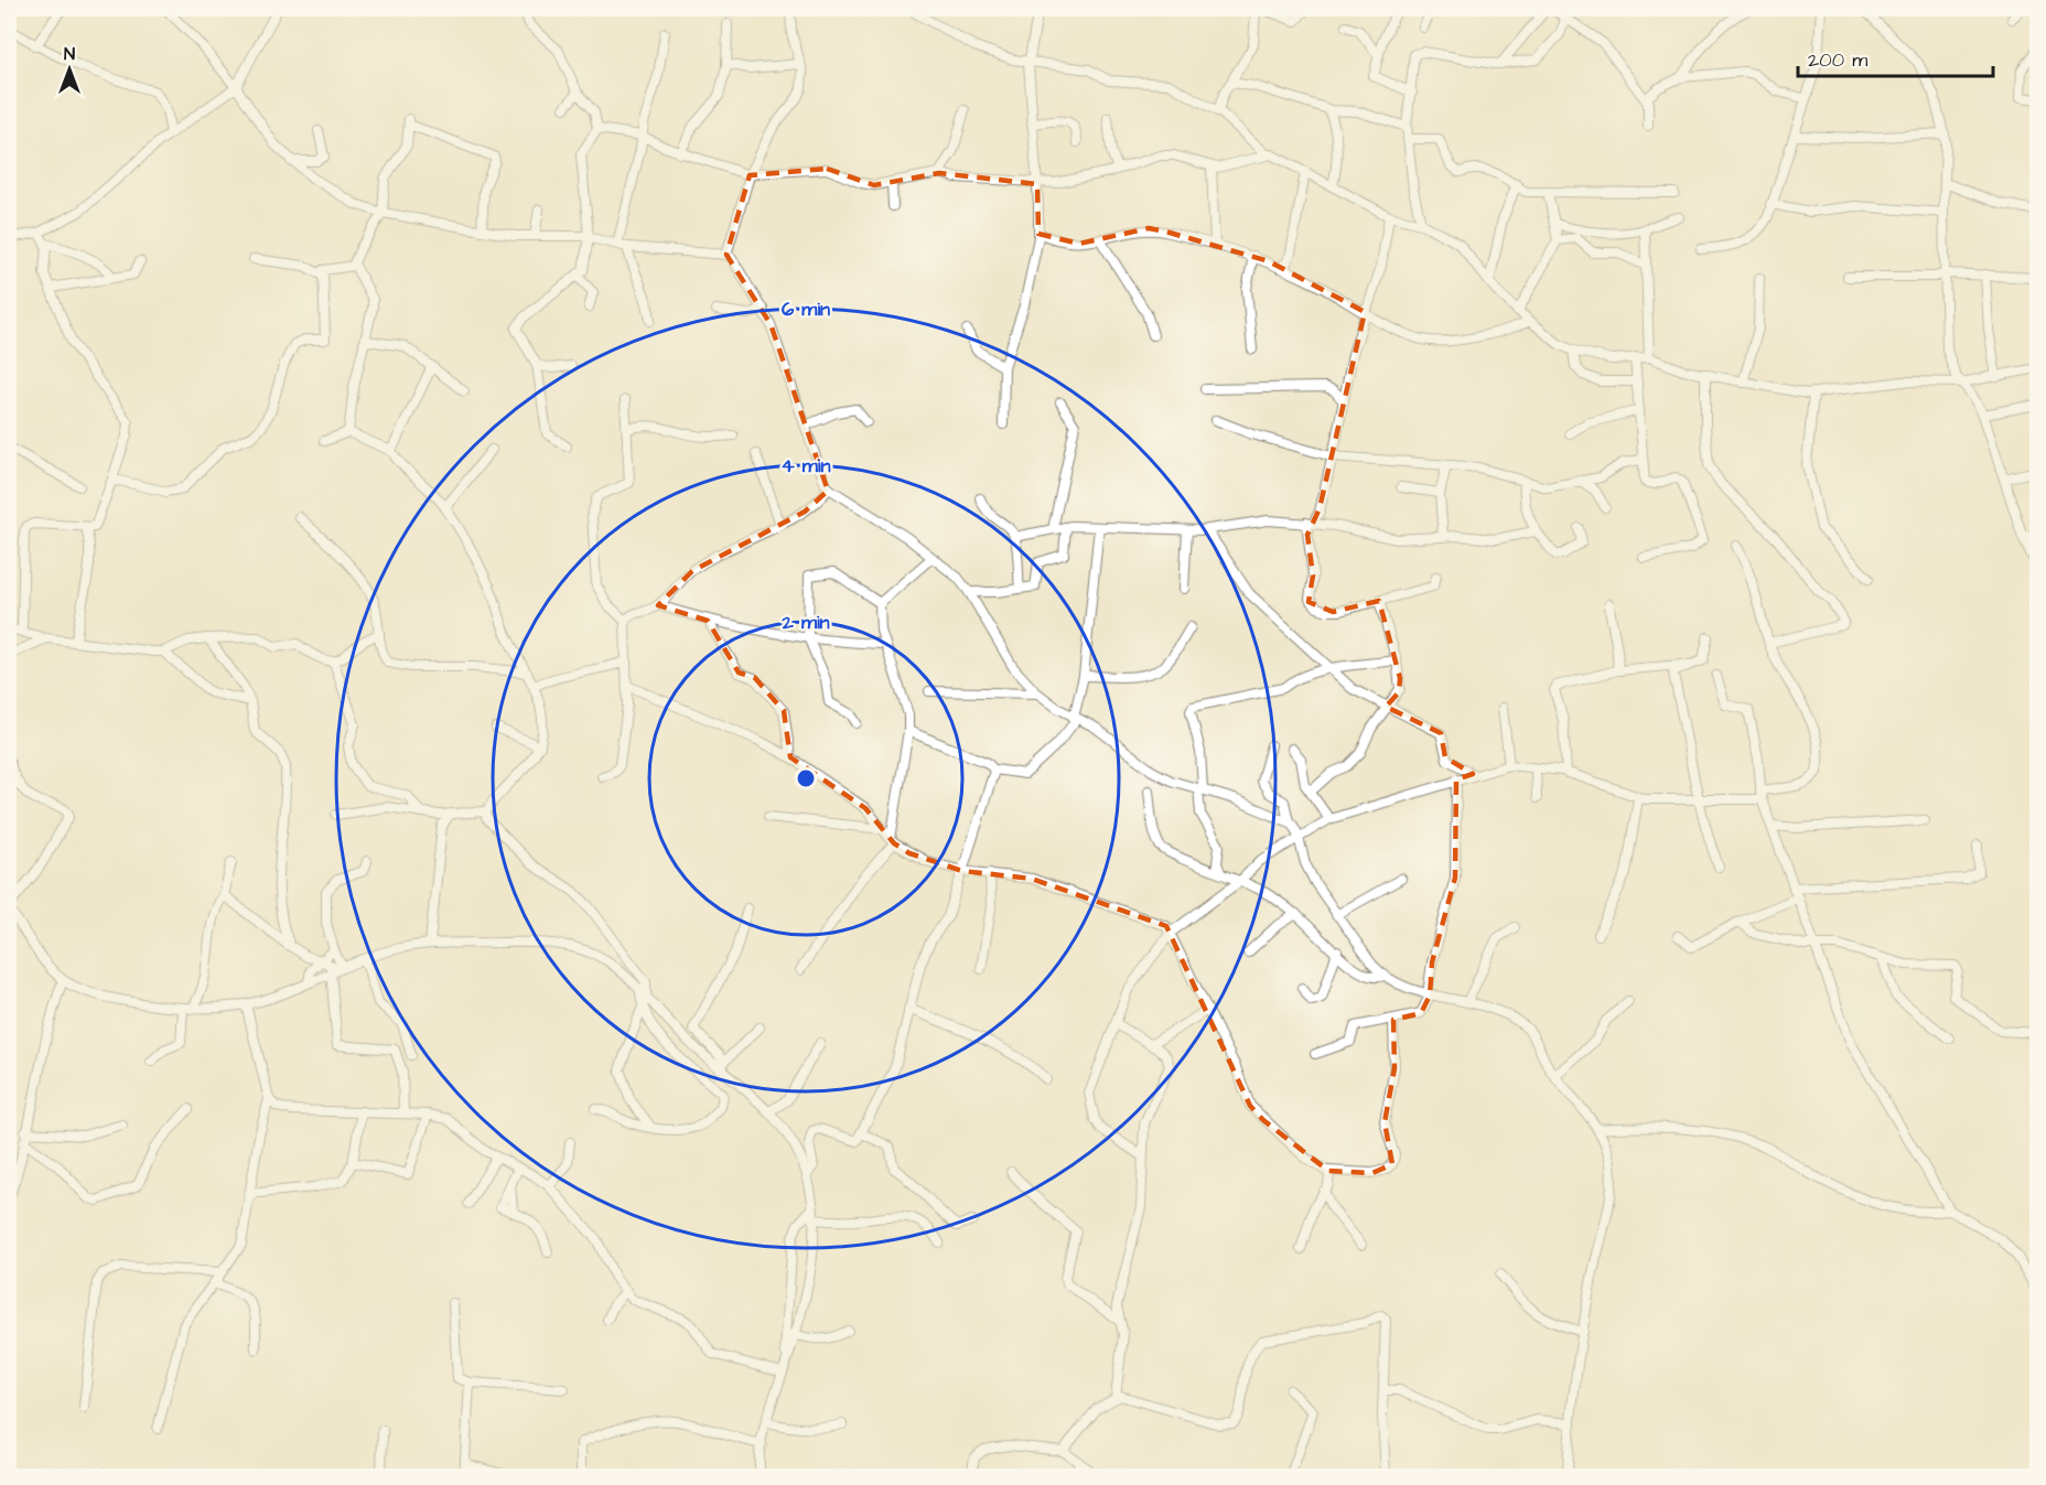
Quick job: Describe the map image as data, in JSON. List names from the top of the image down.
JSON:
{
  "scale_bar": "200 m",
  "north": "top",
  "rings": ["6 min", "4 min", "2 min"]
}
